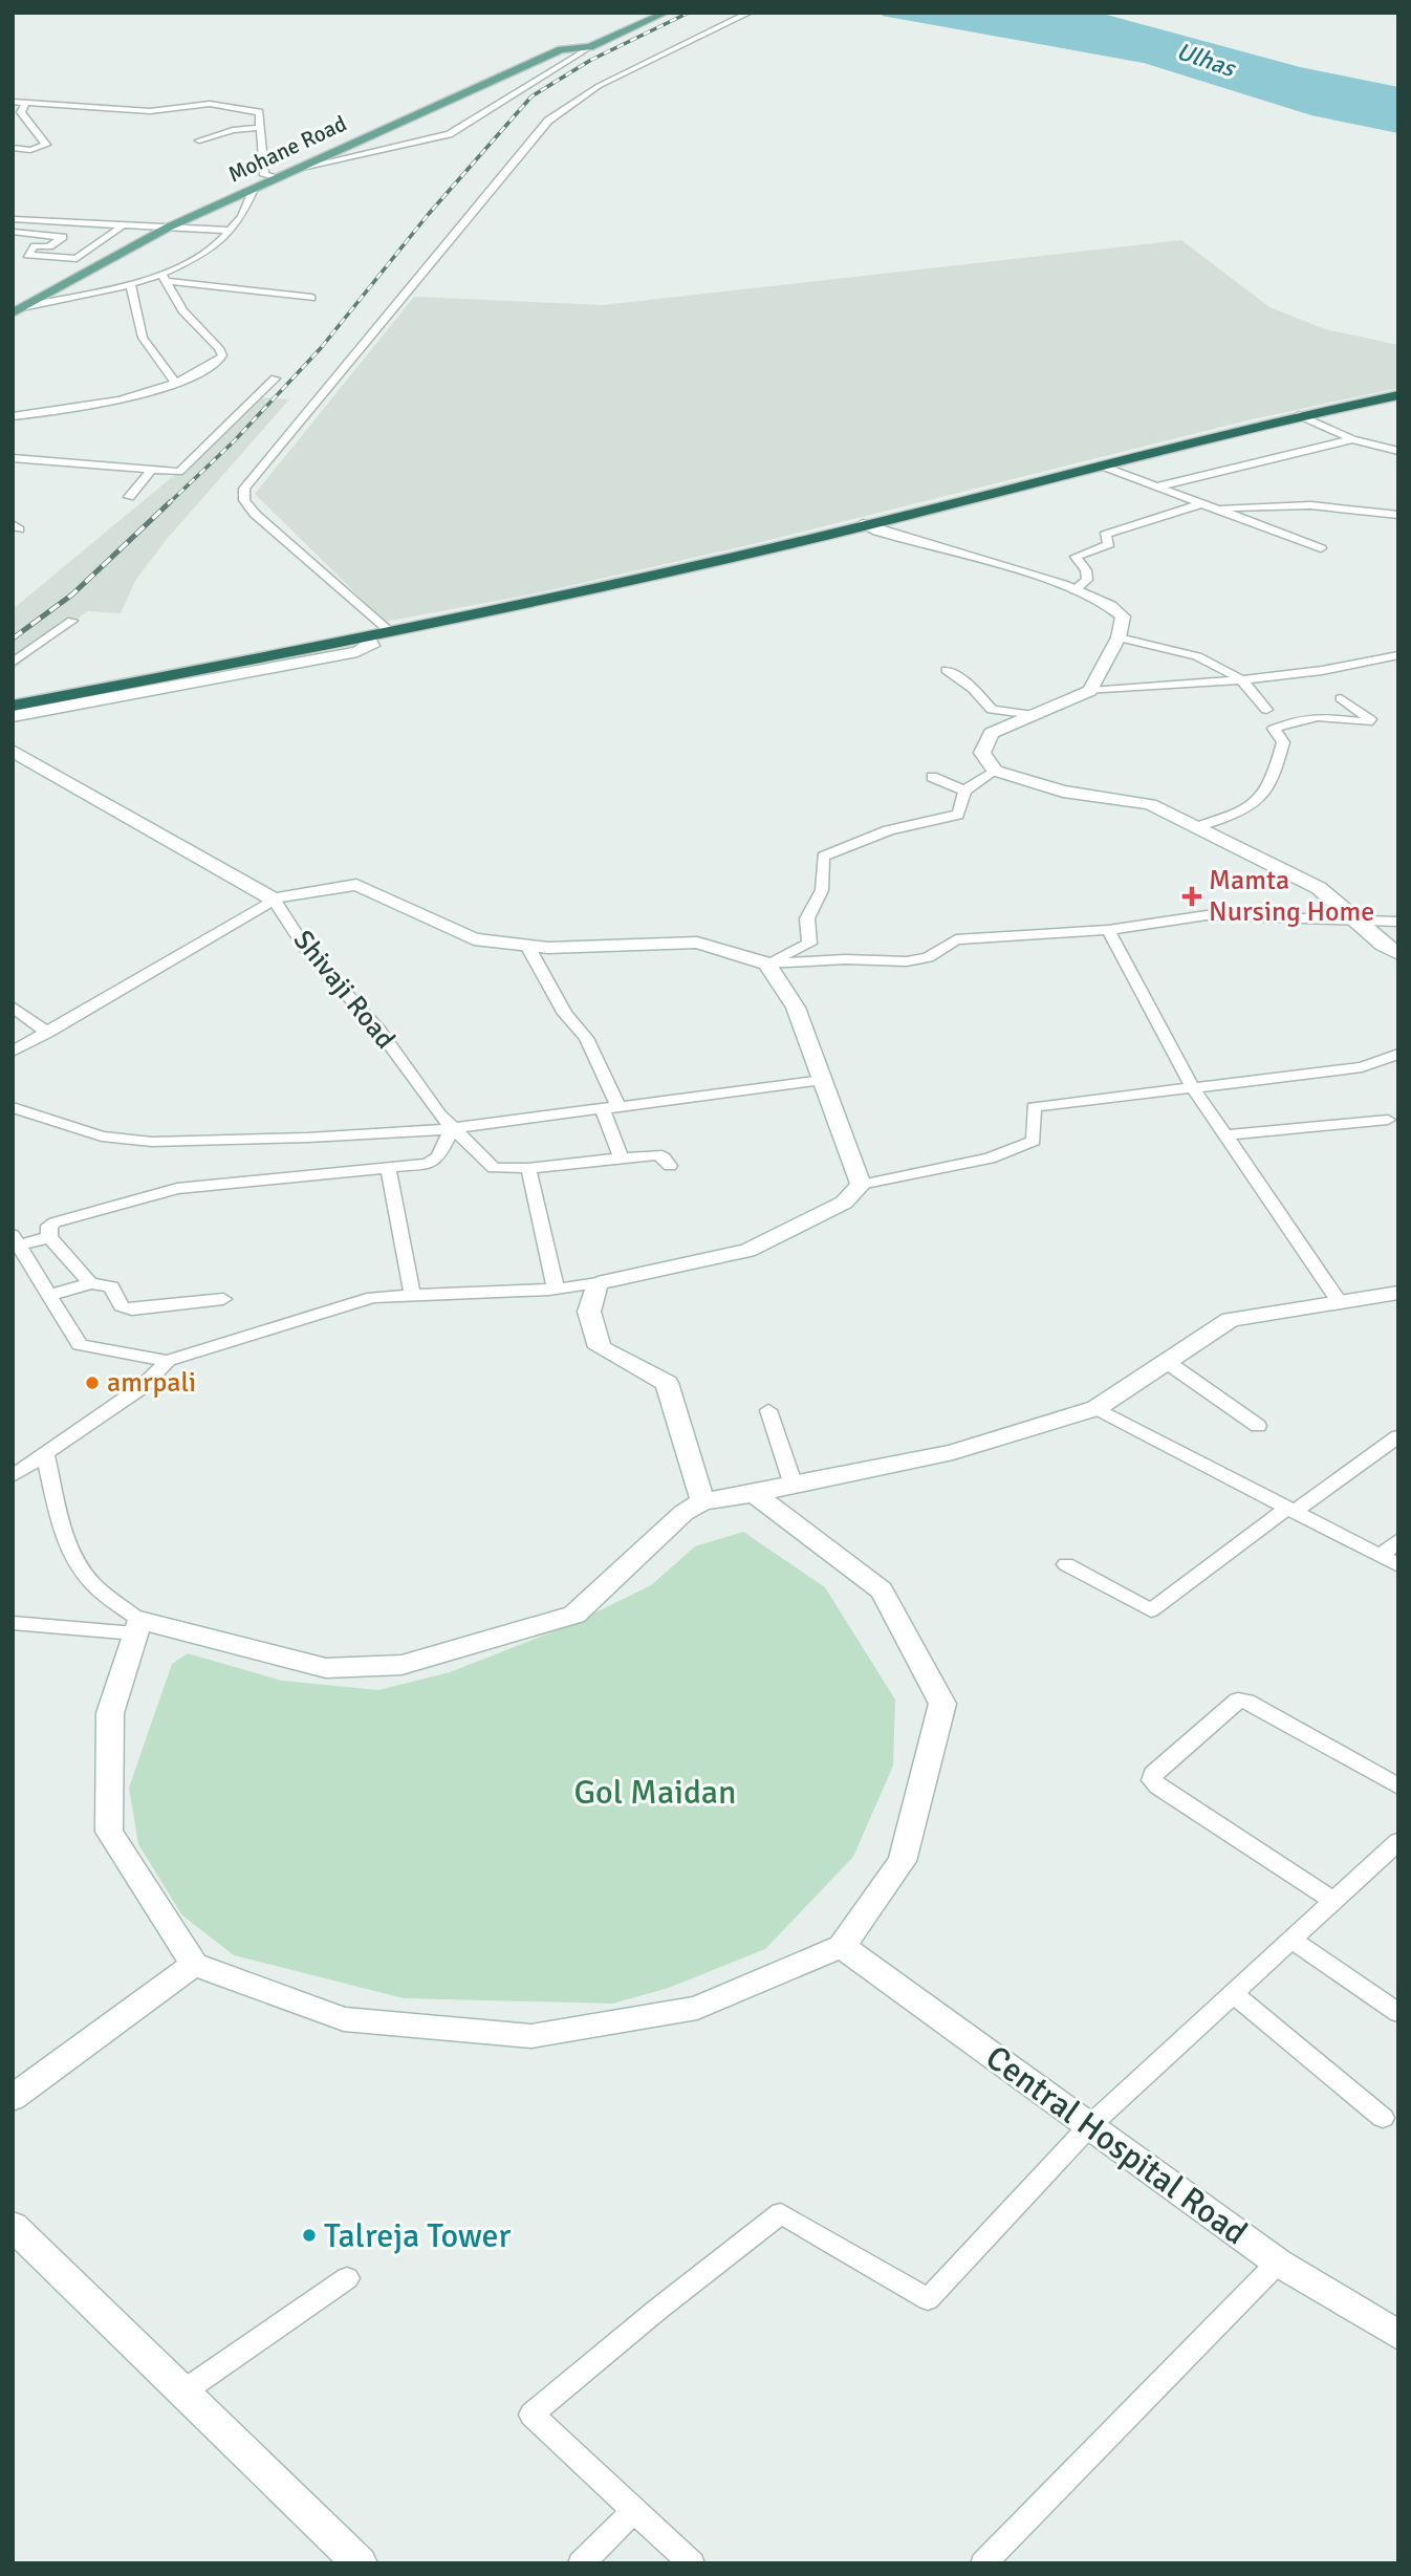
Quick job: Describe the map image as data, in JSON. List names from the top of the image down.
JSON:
{
  "streets": {
    "main road": ["Mohane Road"],
    "street": ["Shivaji Road", "Central Hospital Road"]
  },
  "water": ["Ulhas"],
  "parks": ["Gol Maidan"],
  "places": {
    "health": ["Mamta Nursing Home"],
    "other": ["amrpali", "Talreja Tower"]
  }
}
